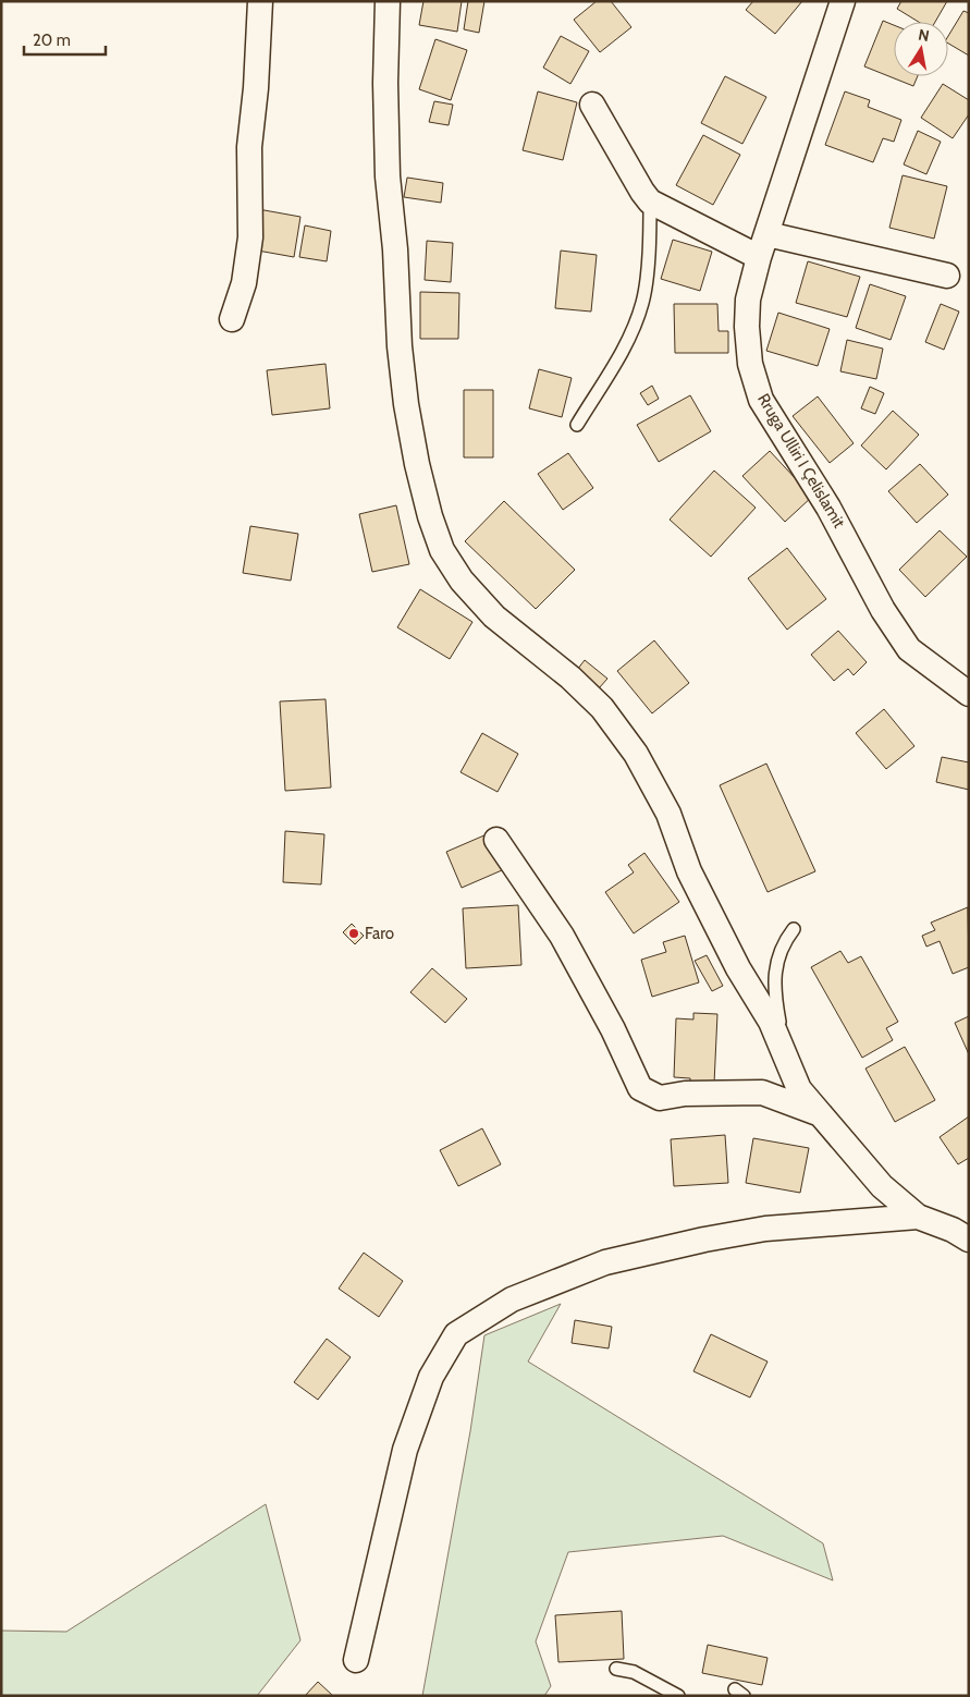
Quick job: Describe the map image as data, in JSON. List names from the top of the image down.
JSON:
{
  "streets": {
    "street": ["Rruga Ulliri I Çelislamit"]
  },
  "places": ["Faro"],
  "scale_bar": "20 m",
  "north": "top"
}
